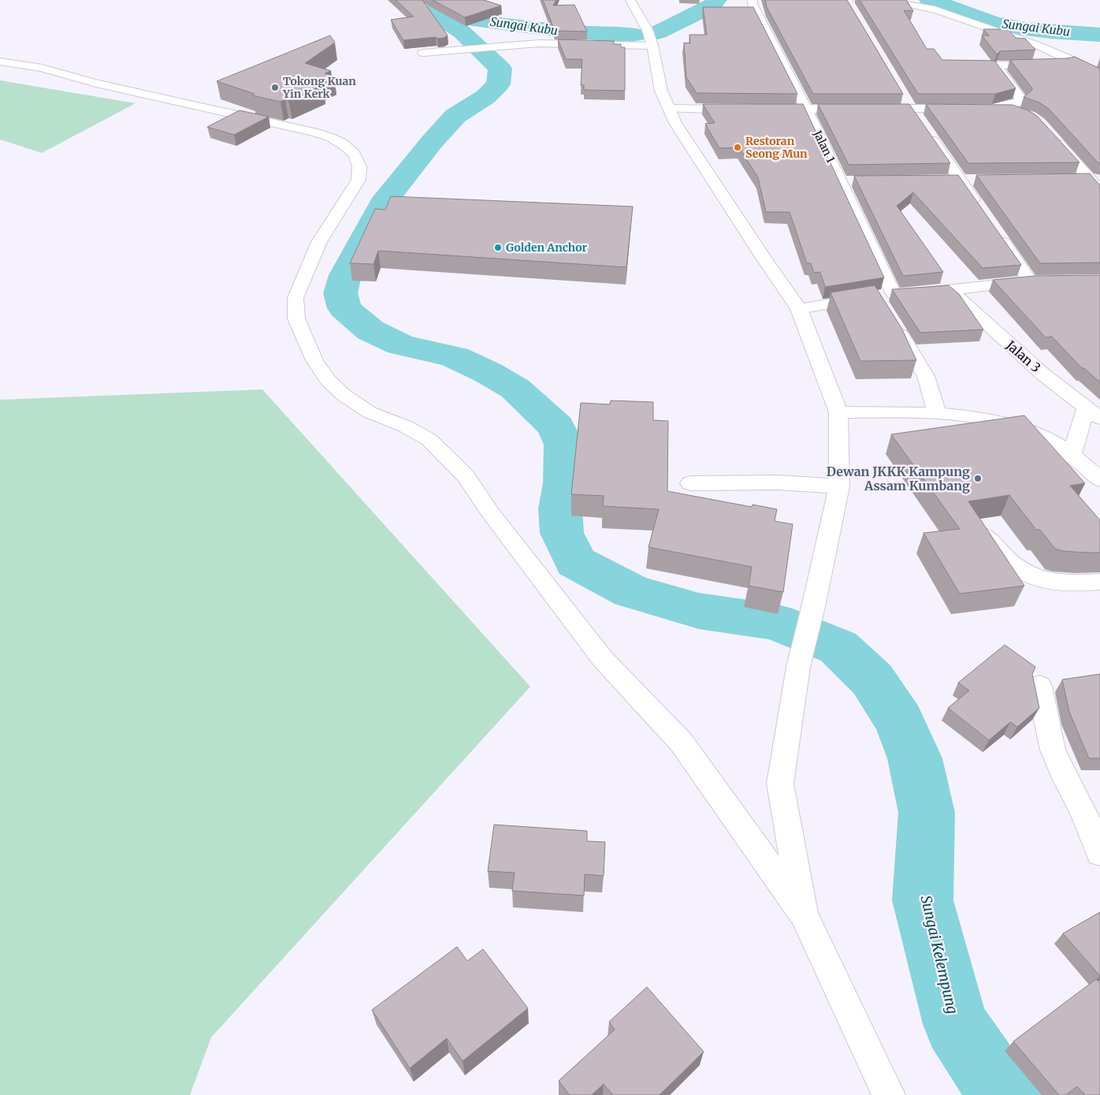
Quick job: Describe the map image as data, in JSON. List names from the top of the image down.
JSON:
{
  "streets": {
    "street": ["Jalan 1", "Jalan 3"]
  },
  "water": ["Sungai Kubu", "Sungai Kelempung"],
  "places": [
    "Tokong Kuan Yin Kerk",
    "Restoran Seong Mun",
    "Golden Anchor",
    "Dewan JKKK Kampung Assam Kumbang"
  ]
}
